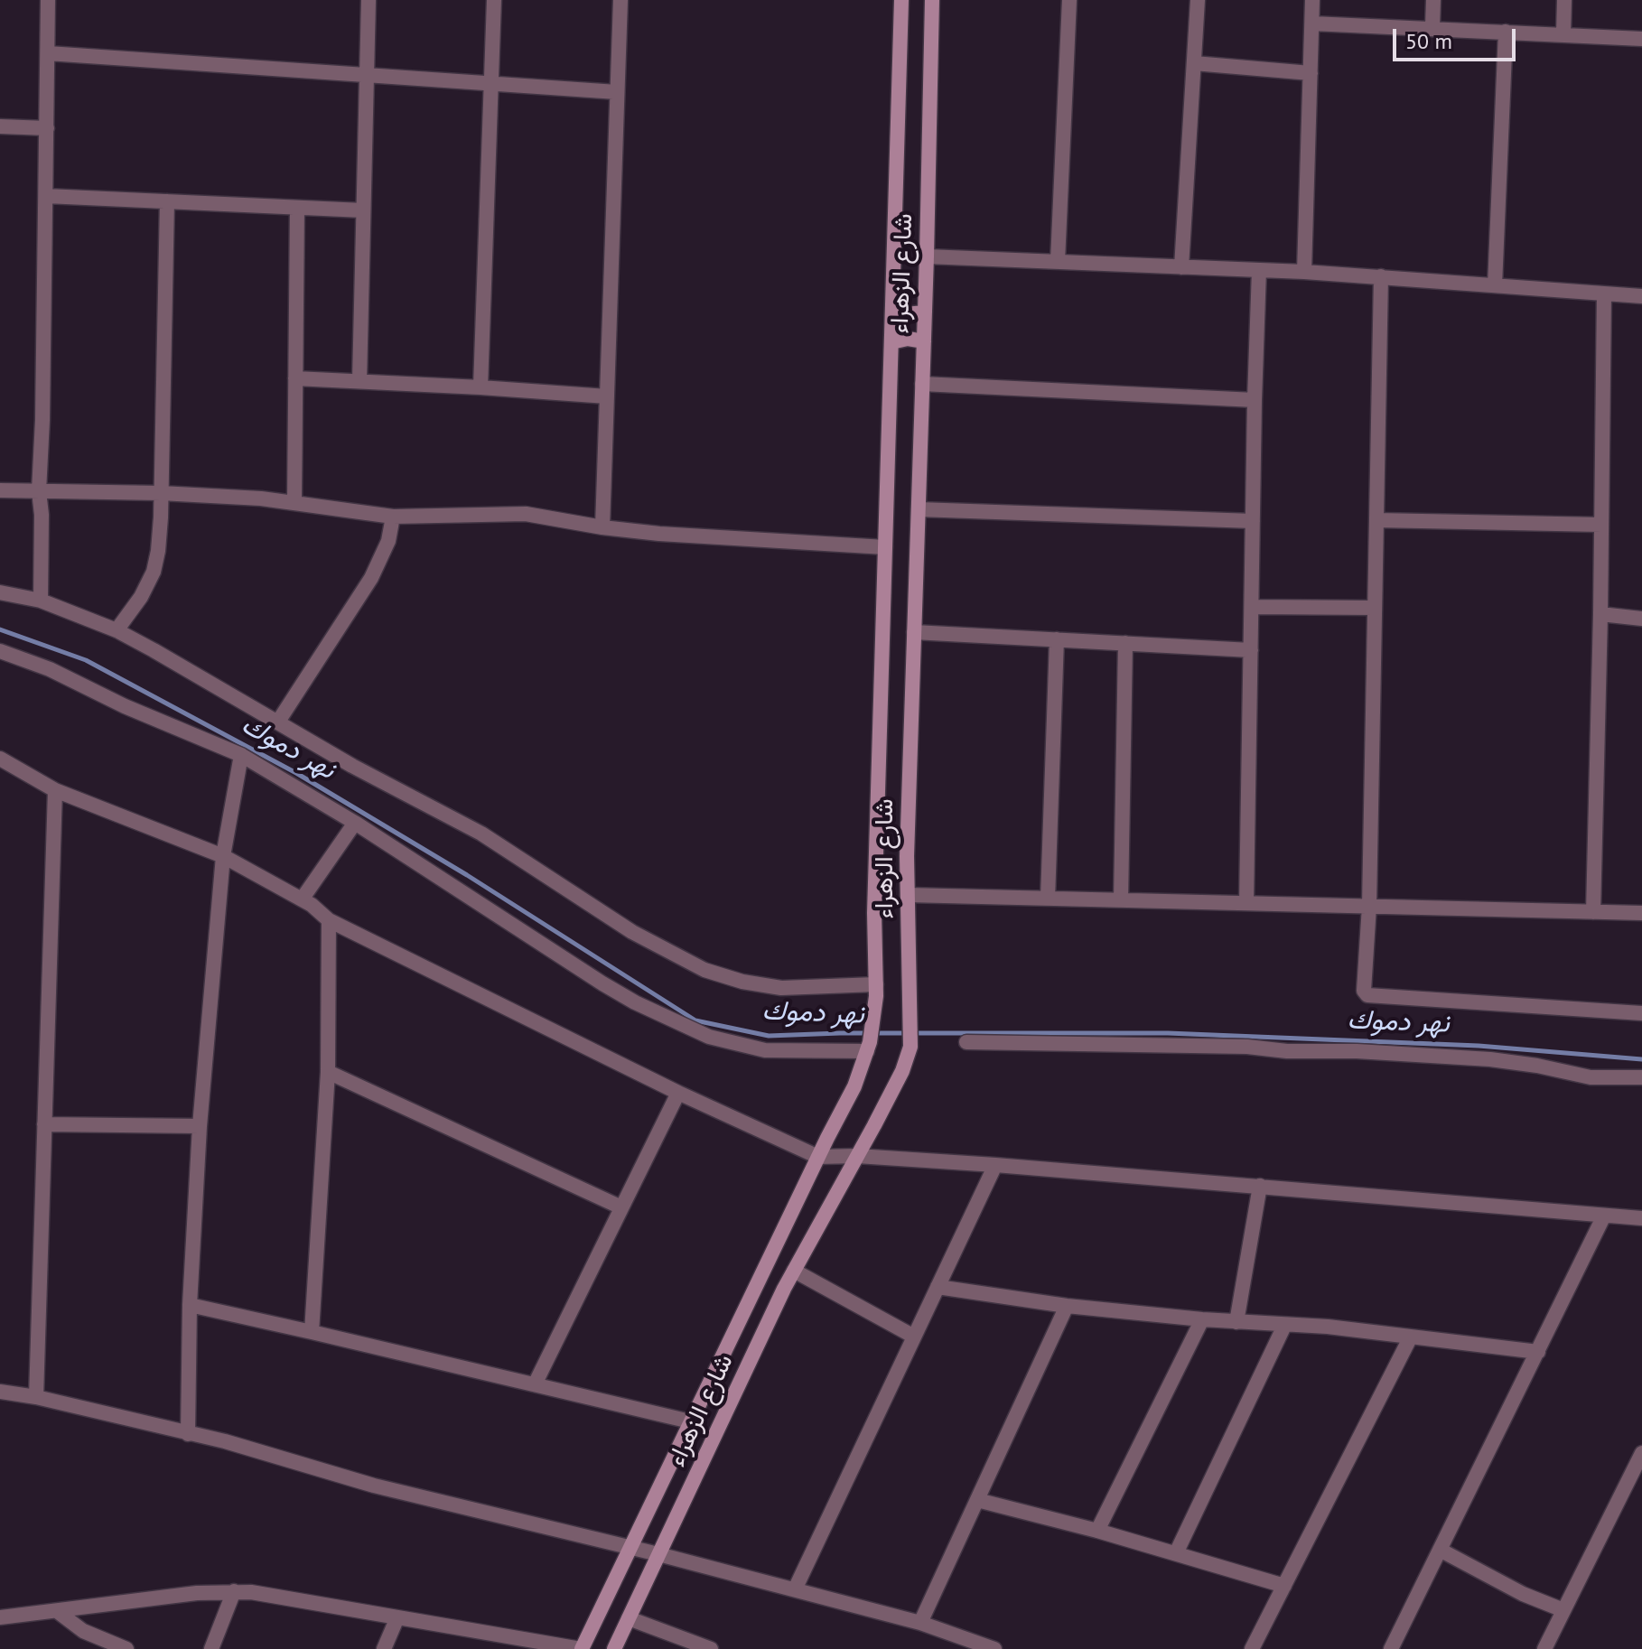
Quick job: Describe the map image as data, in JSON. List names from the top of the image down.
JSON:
{
  "streets": {
    "main road": ["شارع الزهراء"]
  },
  "water": ["نهر دموك"],
  "scale_bar": "50 m"
}
